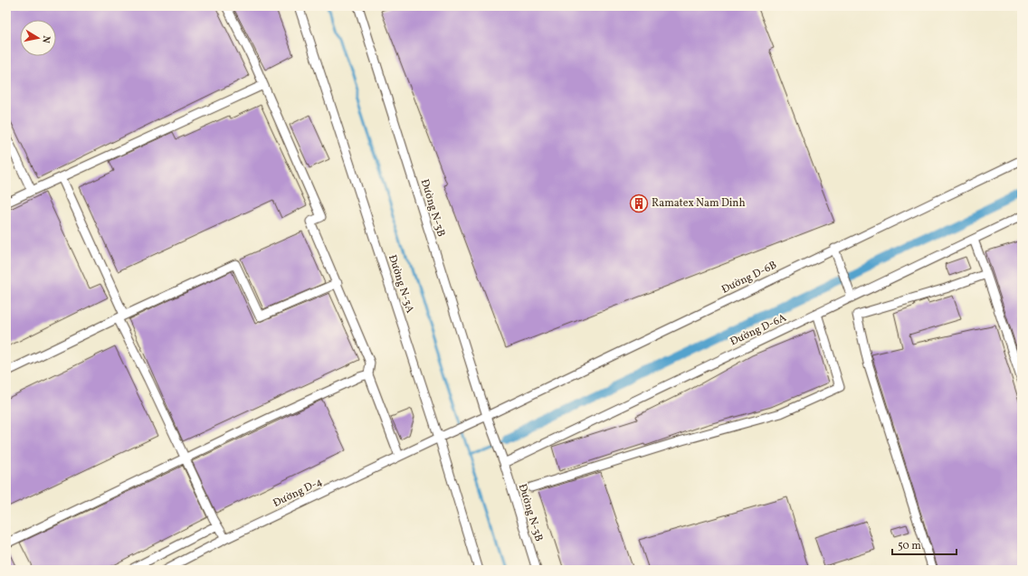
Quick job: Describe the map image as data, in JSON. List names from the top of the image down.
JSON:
{
  "streets": {
    "street": [
      "Đường N-3B",
      "Đường D-6B",
      "Đường N-3A",
      "Đường D-6A",
      "Đường D-4"
    ]
  },
  "crossings": [
    ["Đường N-3B", "Đường D-6B"],
    ["Đường N-3B", "Đường D-6A"],
    ["Đường D-6B", "Đường D-4"],
    ["Đường N-3A", "Đường D-4"]
  ],
  "places": {
    "building": ["Ramatex Nam Dinh"]
  },
  "scale_bar": "50 m",
  "north": "right"
}
